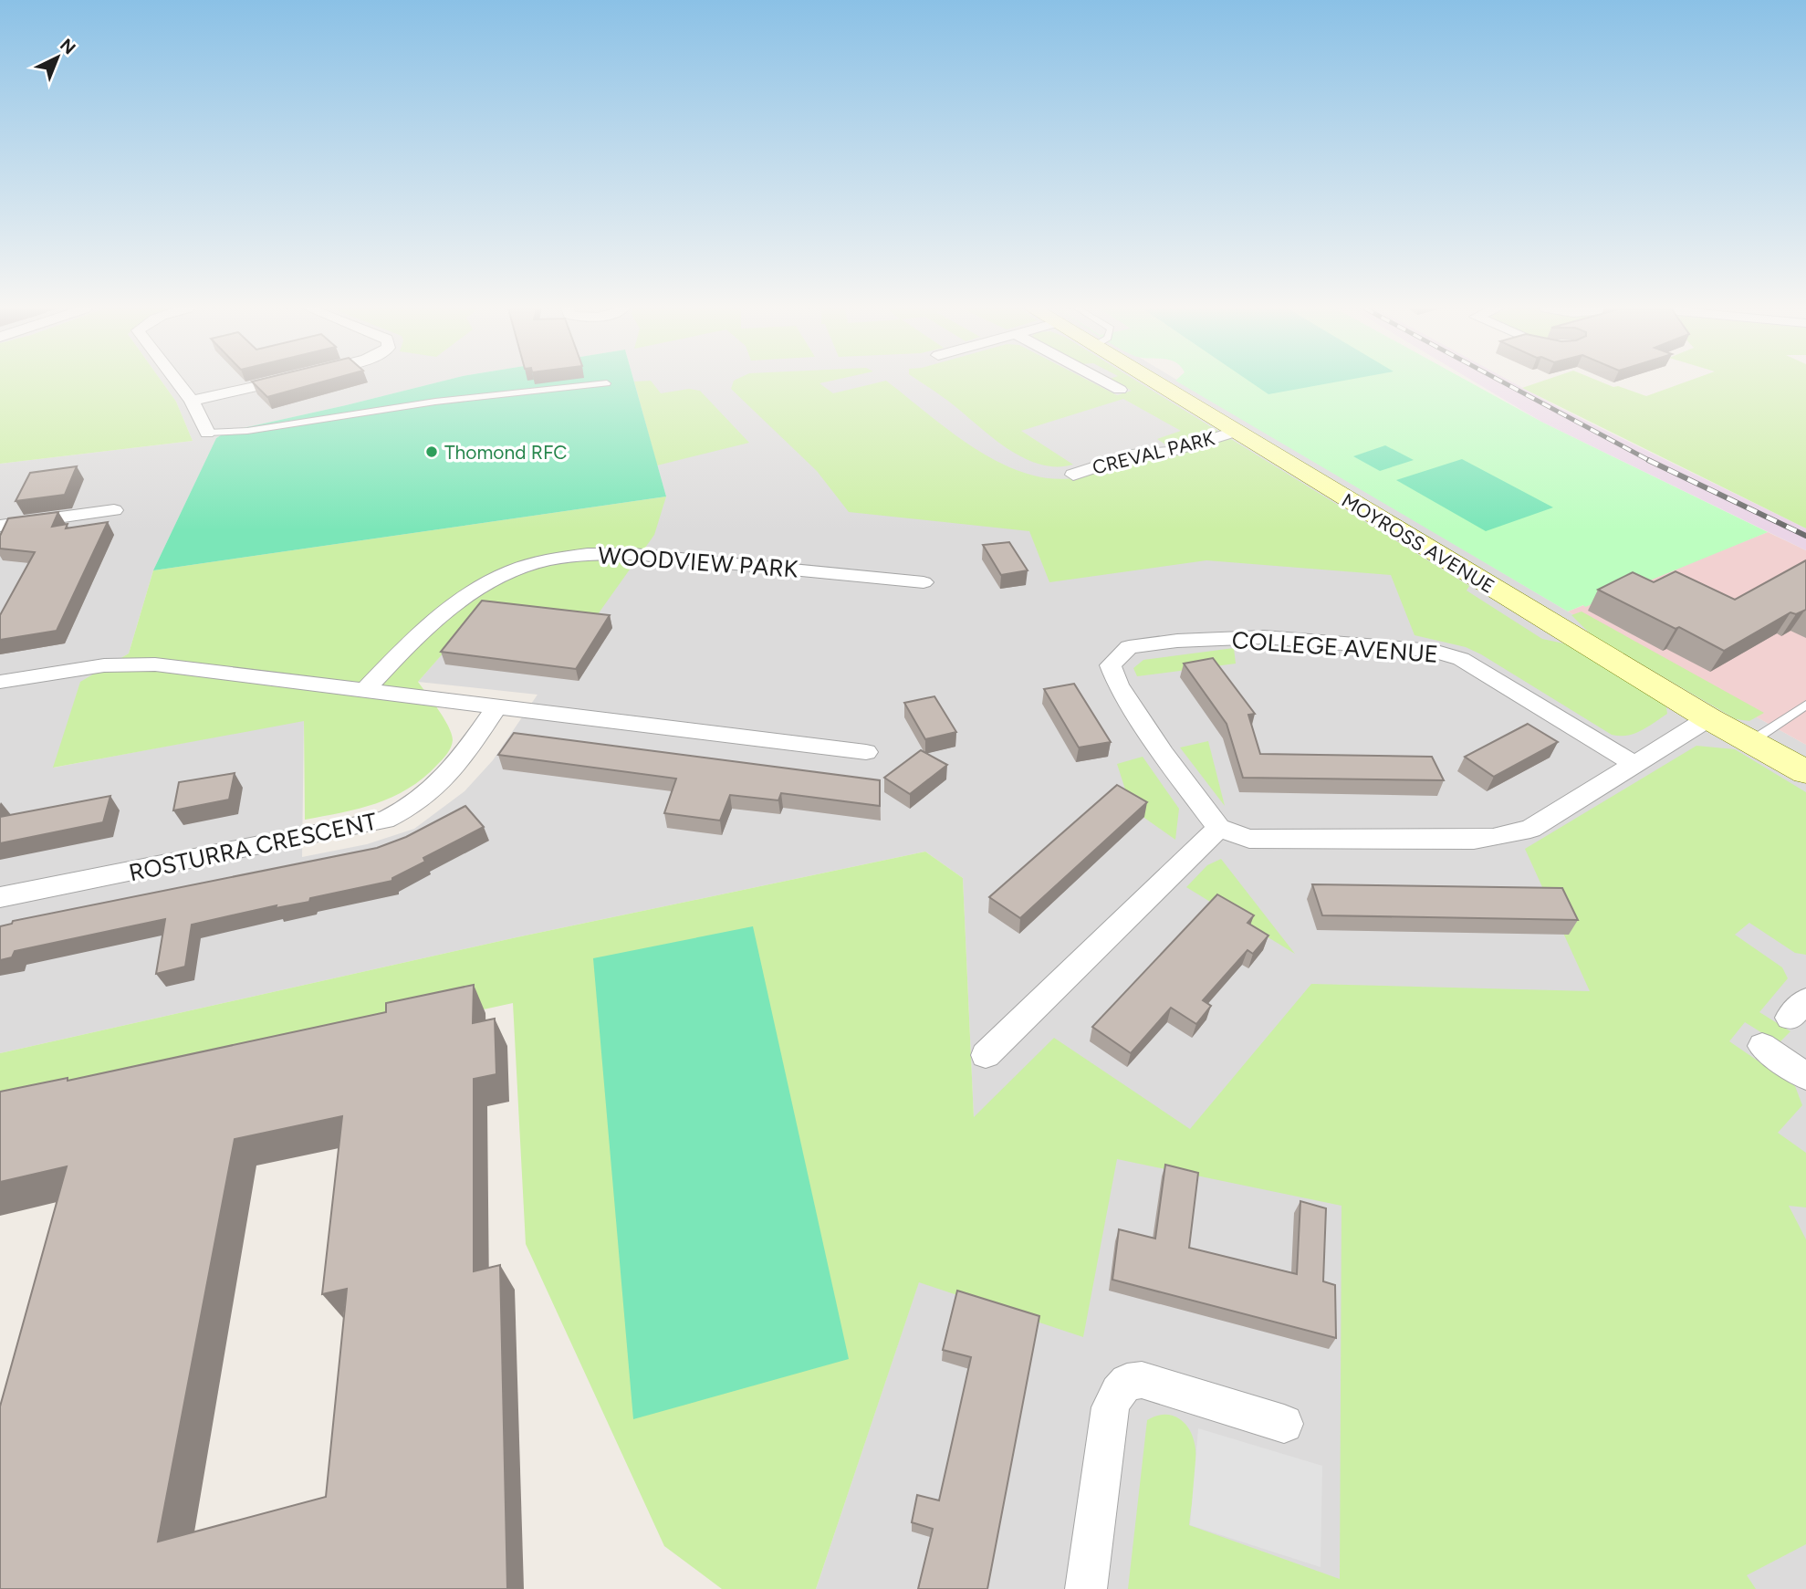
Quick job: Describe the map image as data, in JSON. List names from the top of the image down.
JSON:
{
  "streets": {
    "street": [
      "CREVAL PARK",
      "MOYROSS AVENUE",
      "WOODVIEW PARK",
      "COLLEGE AVENUE",
      "ROSTURRA CRESCENT"
    ]
  },
  "crossings": [
    ["CREVAL PARK", "MOYROSS AVENUE"]
  ],
  "places": ["Thomond RFC"],
  "north": "top right"
}
